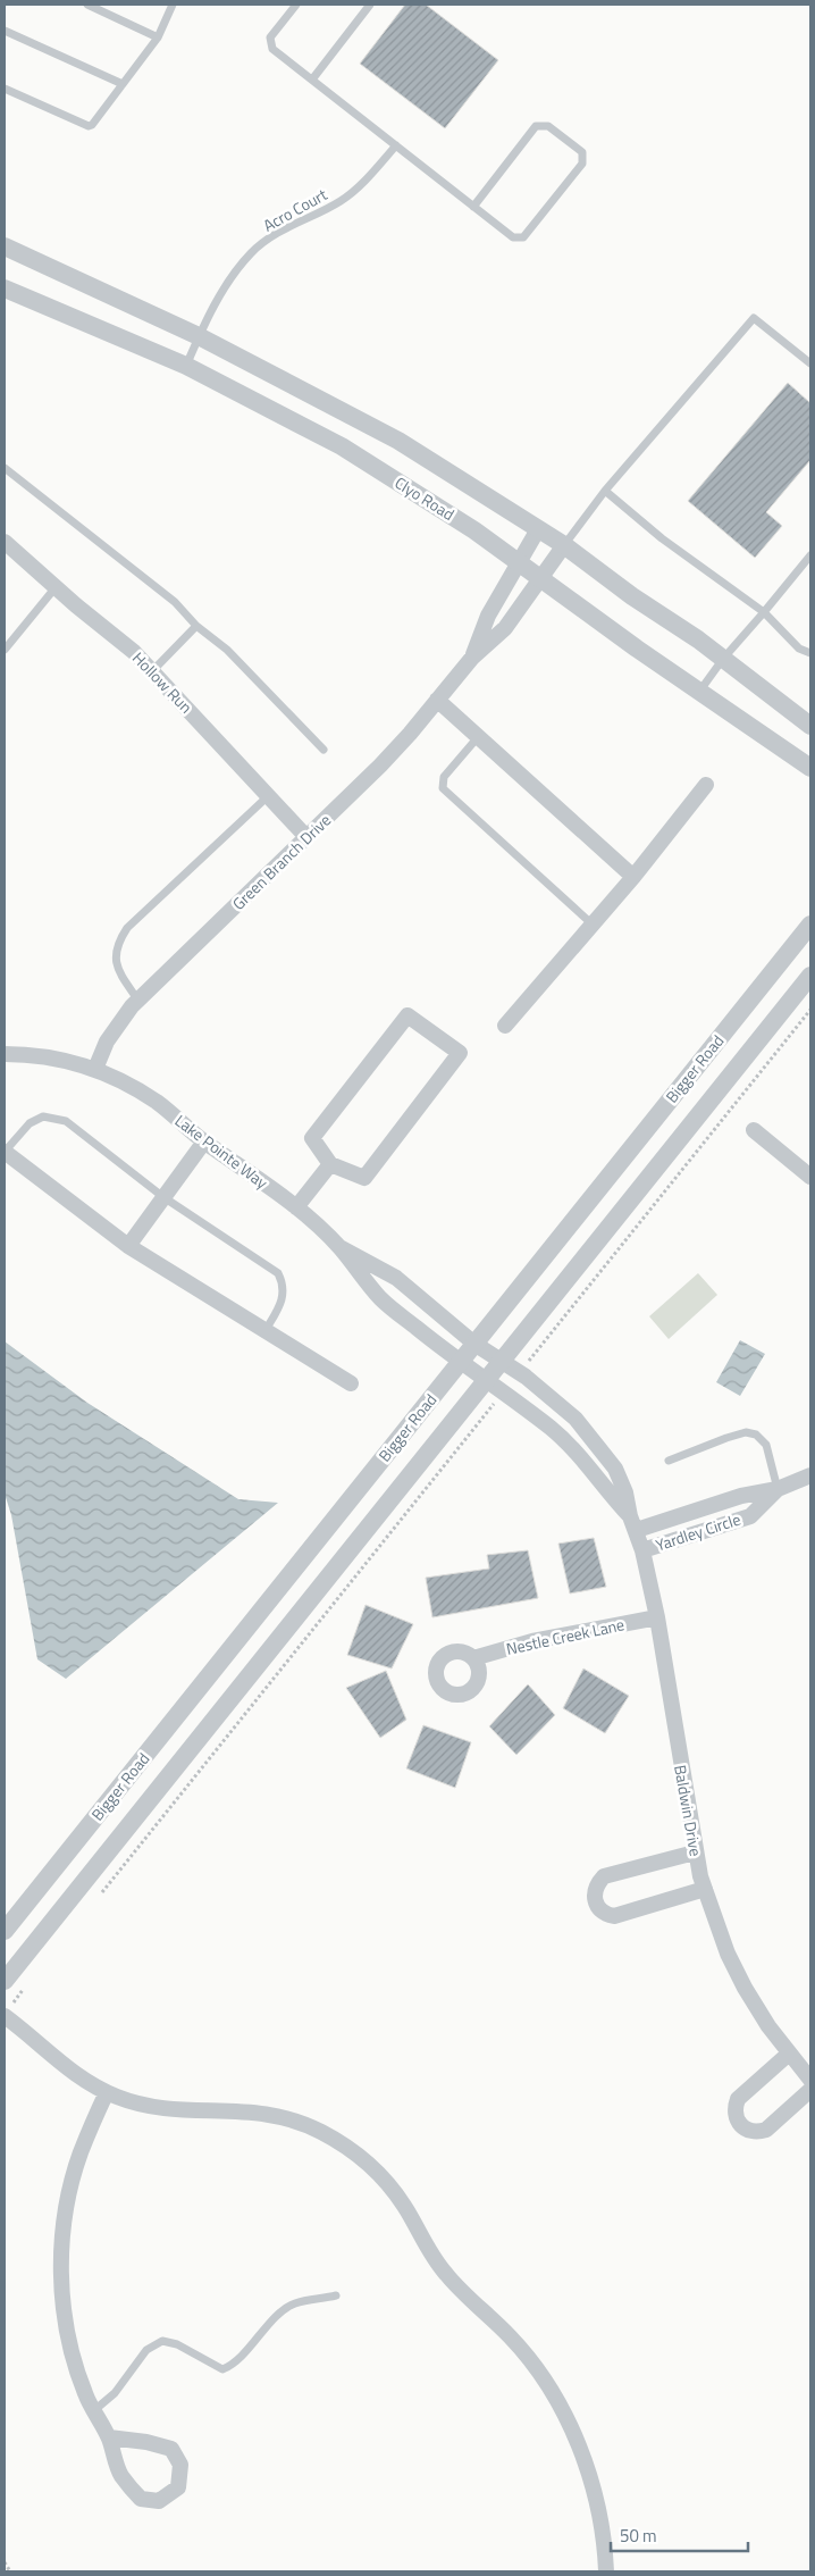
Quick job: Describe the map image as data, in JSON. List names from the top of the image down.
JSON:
{
  "streets": {
    "street": [
      "Clyo Road",
      "Hollow Run",
      "Green Branch Drive",
      "Bigger Road",
      "Lake Pointe Way",
      "Yardley Circle",
      "Nestle Creek Lane",
      "Baldwin Drive"
    ],
    "lane": ["Acro Court"]
  },
  "crossings": [
    ["Acro Court", "Clyo Road"],
    ["Clyo Road", "Green Branch Drive"],
    ["Hollow Run", "Green Branch Drive"],
    ["Green Branch Drive", "Lake Pointe Way"],
    ["Bigger Road", "Lake Pointe Way"],
    ["Bigger Road", "Baldwin Drive"],
    ["Lake Pointe Way", "Baldwin Drive"],
    ["Yardley Circle", "Baldwin Drive"],
    ["Nestle Creek Lane", "Baldwin Drive"]
  ],
  "scale_bar": "50 m"
}
